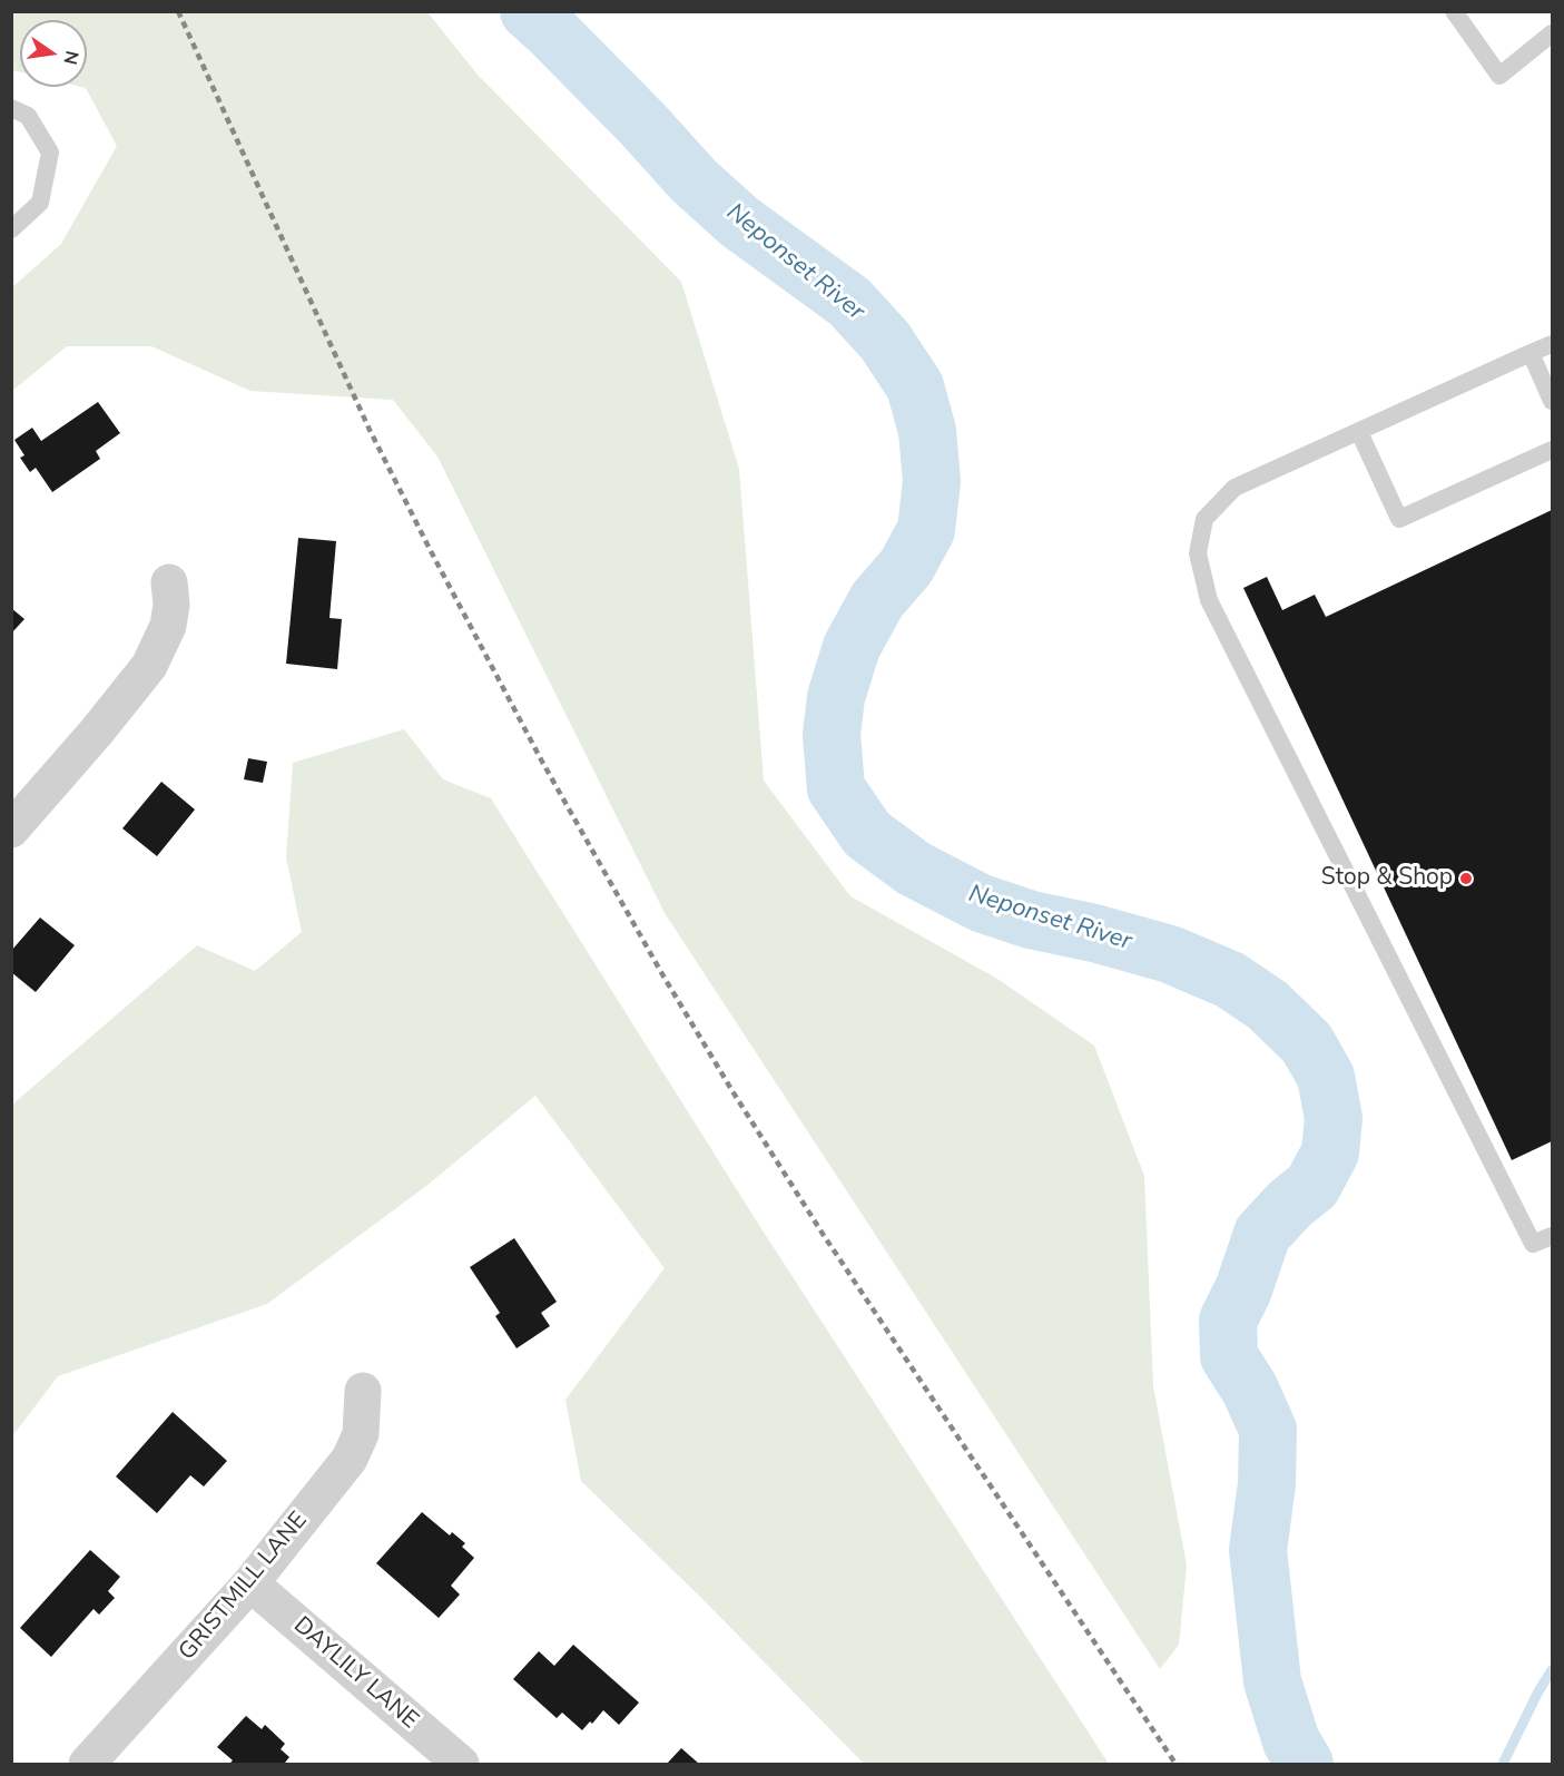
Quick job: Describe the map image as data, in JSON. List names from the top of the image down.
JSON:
{
  "streets": {
    "street": ["GRISTMILL LANE", "DAYLILY LANE"]
  },
  "crossings": [
    ["GRISTMILL LANE", "DAYLILY LANE"]
  ],
  "water": ["Neponset River"],
  "places": ["Stop & Shop"],
  "north": "right"
}
